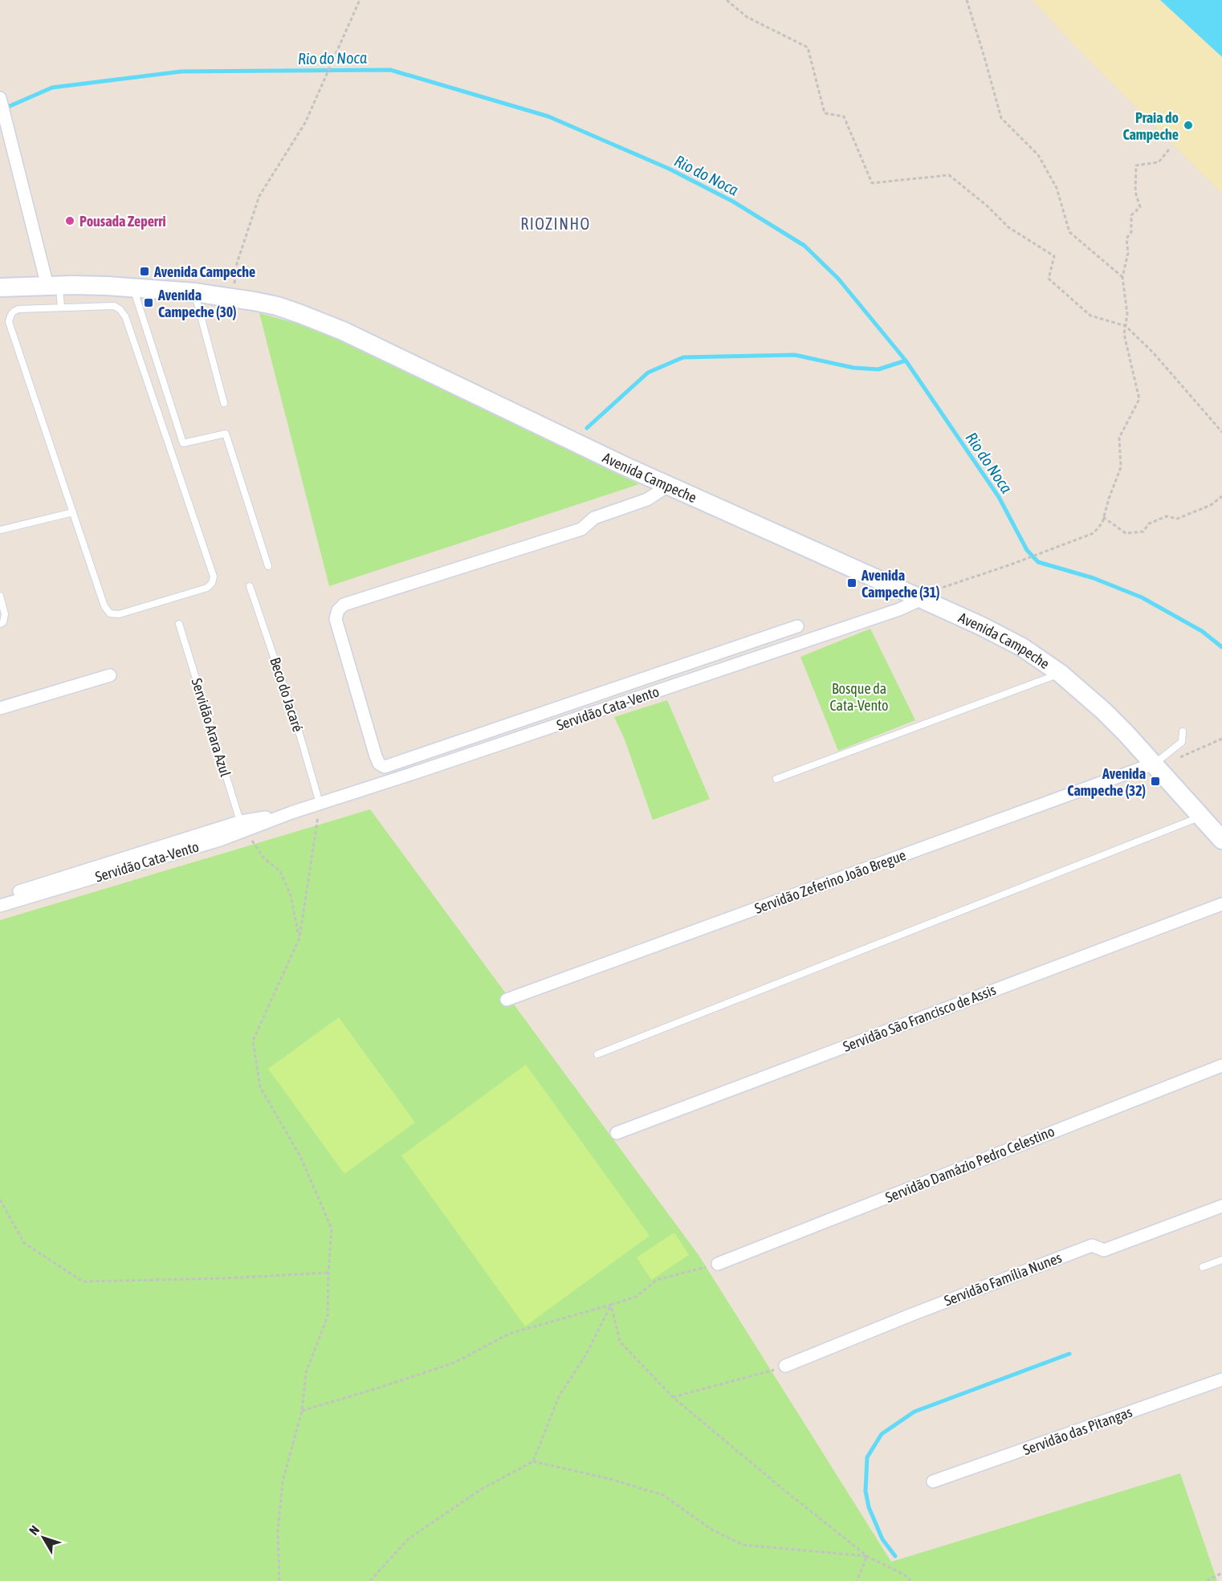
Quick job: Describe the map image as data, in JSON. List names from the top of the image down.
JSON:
{
  "streets": {
    "main road": ["Avenida Campeche"],
    "street": [
      "Servidão Cata-Vento",
      "Servidão Zeferino João Bregue",
      "Servidão São Francisco de Assis",
      "Servidão Damázio Pedro Celestino",
      "Servidão Família Nunes",
      "Servidão das Pitangas"
    ],
    "lane": ["Beco do Jacaré", "Servidão Arara Azul"]
  },
  "crossings": [
    ["Avenida Campeche", "Servidão Cata-Vento"],
    ["Avenida Campeche", "Servidão Zeferino João Bregue"],
    ["Beco do Jacaré", "Servidão Cata-Vento"],
    ["Servidão Cata-Vento", "Servidão Arara Azul"]
  ],
  "districts": ["RIOZINHO"],
  "water": ["Rio do Noca"],
  "parks": ["Bosque da Cata-Vento"],
  "places": {
    "other": ["Praia do Campeche", "Pousada Zeperri"],
    "transit": [
      "Avenida Campeche",
      "Avenida Campeche (30)",
      "Avenida Campeche (31)",
      "Avenida Campeche (32)"
    ]
  },
  "north": "top left"
}
